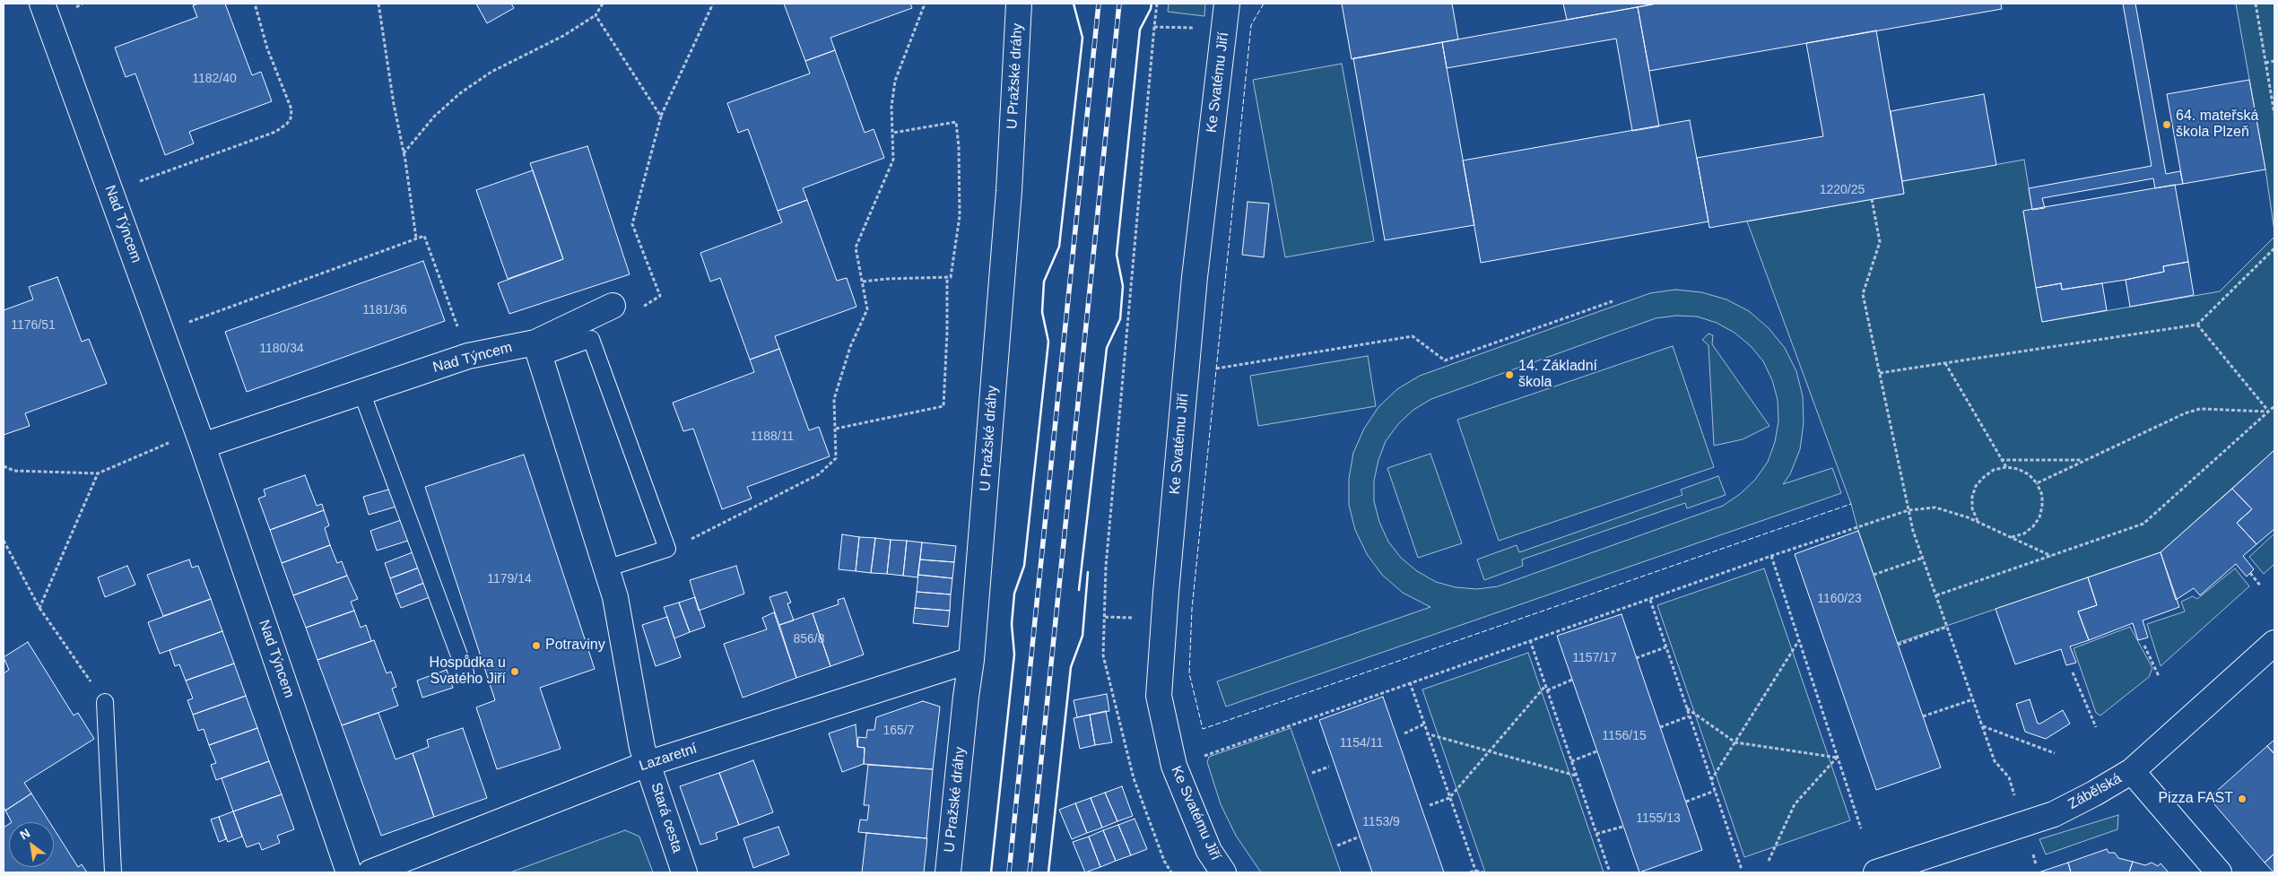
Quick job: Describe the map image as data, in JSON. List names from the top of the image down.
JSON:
{
  "streets": {
    "street": [
      "U Pražské dráhy",
      "Ke Svatému Jiří",
      "Nad Týncem",
      "Lazaretní",
      "Zábělská",
      "Stará cesta"
    ]
  },
  "crossings": [
    ["U Pražské dráhy", "Lazaretní"],
    ["Nad Týncem", "Stará cesta"],
    ["Lazaretní", "Stará cesta"]
  ],
  "places": [
    "64. mateřská škola Plzeň",
    "14. Základní škola",
    "Potraviny",
    "Hospůdka u Svatého Jiří",
    "Pizza FAST"
  ],
  "house_numbers": [
    "1182/40",
    "1220/25",
    "1181/36",
    "1176/51",
    "1180/34",
    "1188/11",
    "1179/14",
    "1160/23",
    "856/8",
    "1157/17",
    "165/7",
    "1156/15",
    "1154/11",
    "1155/13",
    "1153/9"
  ],
  "north": "top left"
}
